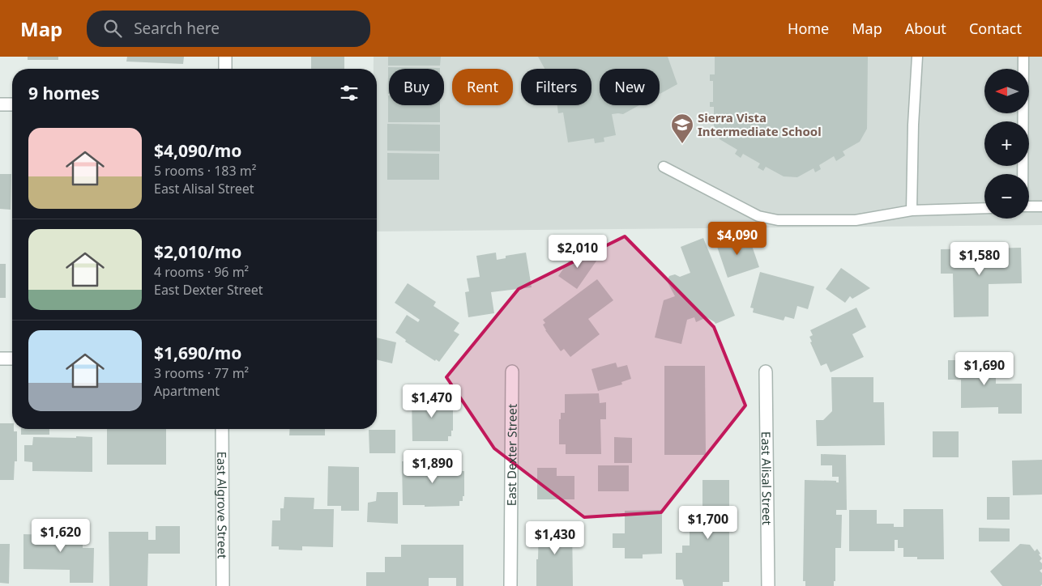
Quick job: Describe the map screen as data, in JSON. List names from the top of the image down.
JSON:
{
  "streets": {
    "street": ["East Dexter Street", "East Alisal Street", "East Algrove Street"]
  },
  "places": {
    "school or university": ["Sierra Vista Intermediate School"]
  },
  "north": "left",
  "page": {
    "header": "Map",
    "search": "Search here",
    "nav": [
      "Home",
      "Map",
      "About",
      "Contact"
    ],
    "map_buttons": ["+", "−"],
    "chip": [
      "Buy",
      "Rent",
      "Filters",
      "New"
    ],
    "heading": "9 homes",
    "list": [
      {
        "name": "$4,090/mo",
        "note": "5 rooms · 183 m² · East Alisal Street"
      },
      {
        "name": "$2,010/mo",
        "note": "4 rooms · 96 m² · East Dexter Street"
      },
      {
        "name": "$1,690/mo",
        "note": "3 rooms · 77 m² · Apartment"
      }
    ],
    "price": [
      "$4,090",
      "$2,010",
      "$1,580",
      "$1,690",
      "$1,470",
      "$1,890",
      "$1,700",
      "$1,620",
      "$1,430"
    ]
  }
}
